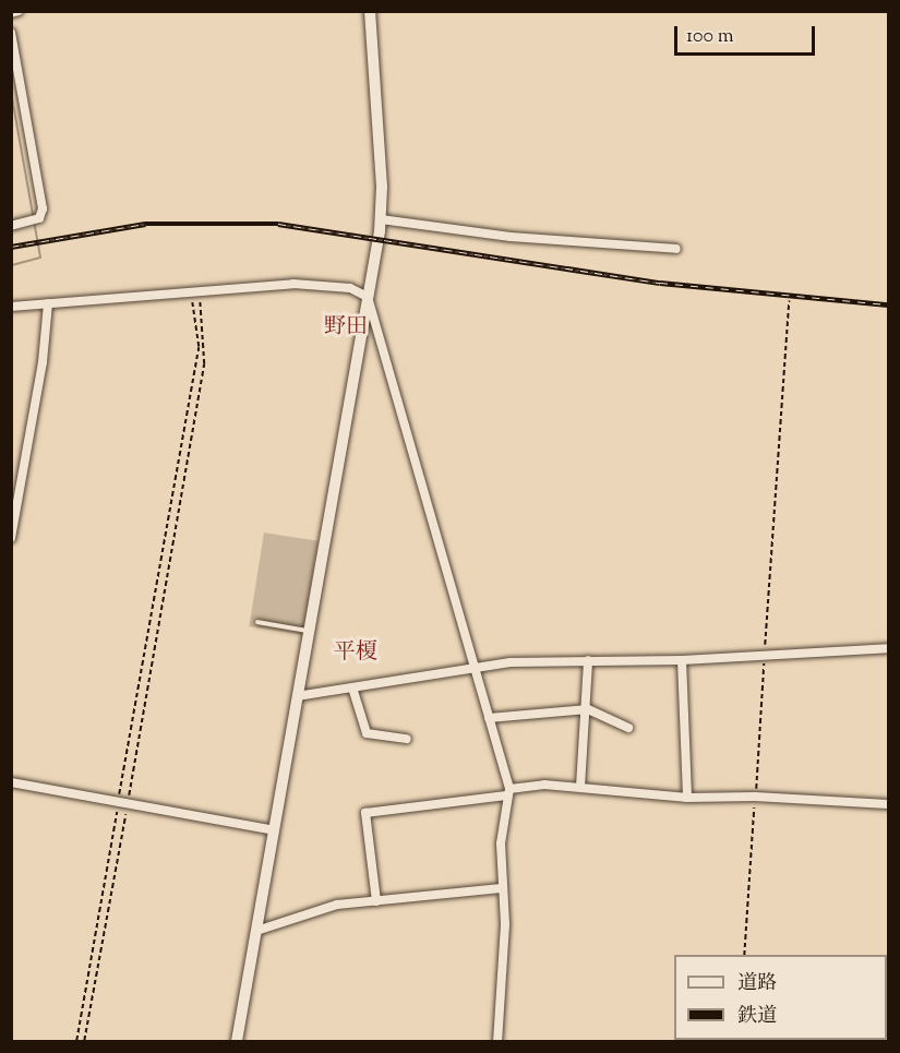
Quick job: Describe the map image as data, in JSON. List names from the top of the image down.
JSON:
{
  "districts": ["野田", "平榎"],
  "legend": ["道路", "鉄道"],
  "scale_bar": "100 m"
}
